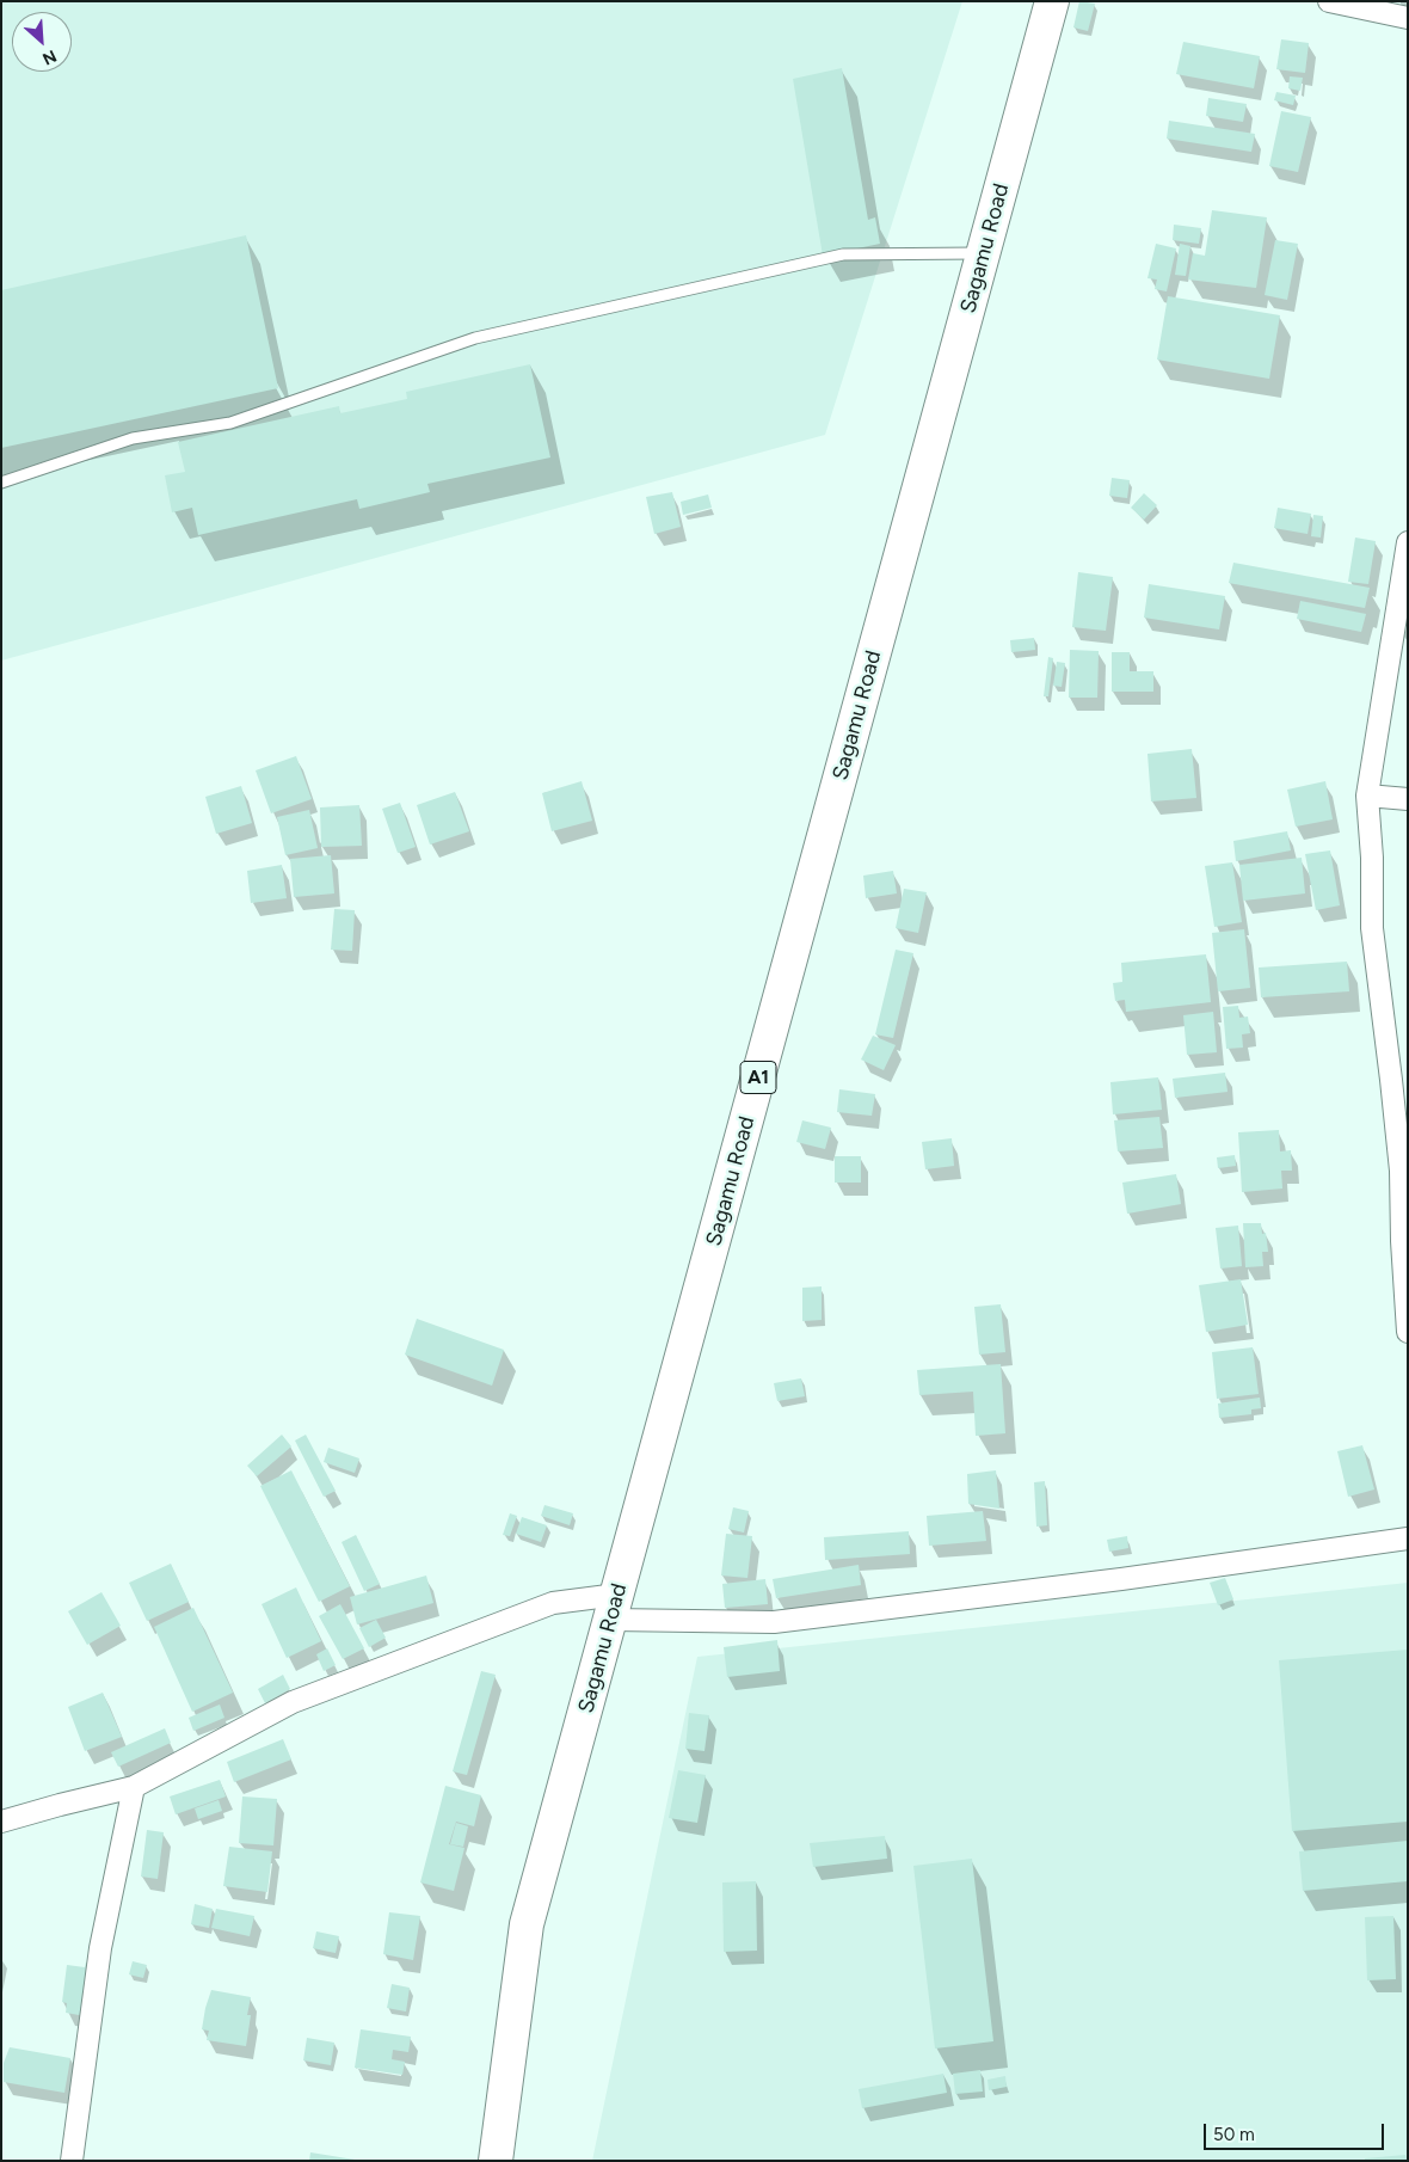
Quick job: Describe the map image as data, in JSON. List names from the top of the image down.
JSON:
{
  "streets": {
    "highway": ["Sagamu Road", "A1"]
  },
  "scale_bar": "50 m",
  "north": "bottom right"
}
